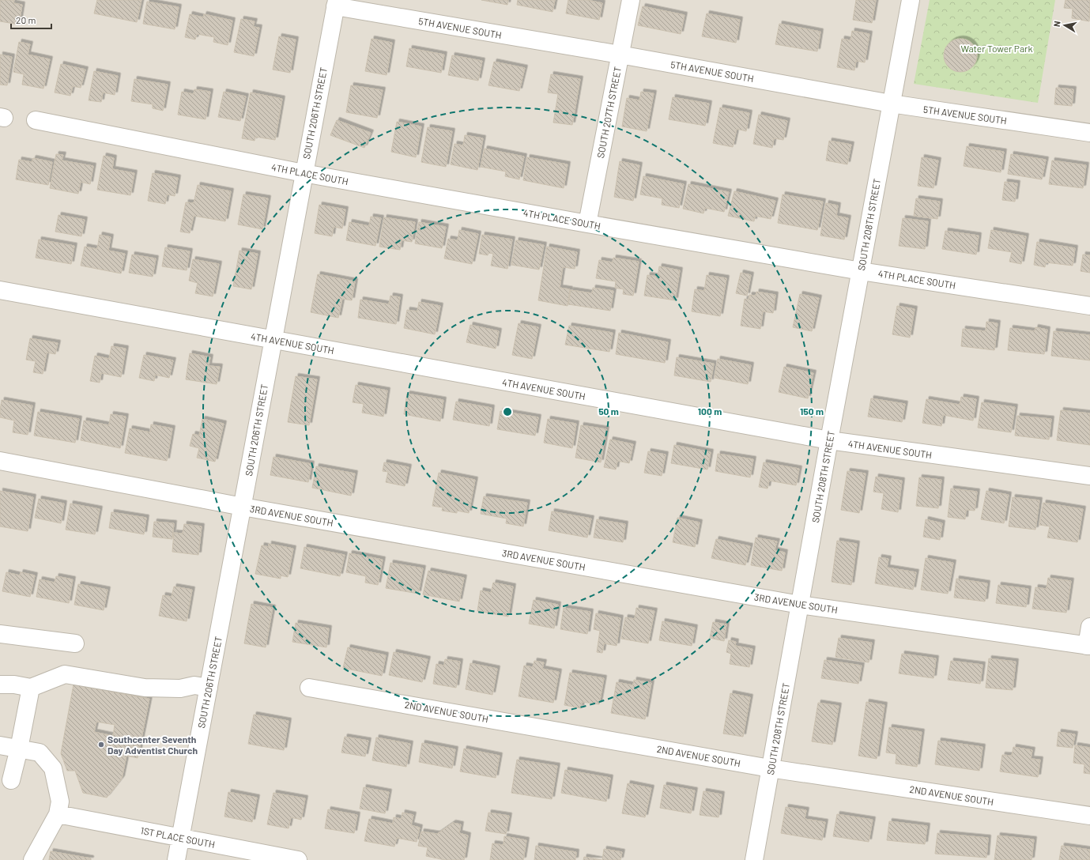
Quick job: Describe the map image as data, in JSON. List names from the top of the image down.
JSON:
{
  "streets": {
    "street": [
      "5TH AVENUE SOUTH",
      "SOUTH 207TH STREET",
      "SOUTH 206TH STREET",
      "4TH PLACE SOUTH",
      "SOUTH 208TH STREET",
      "4TH AVENUE SOUTH",
      "3RD AVENUE SOUTH",
      "2ND AVENUE SOUTH",
      "1ST PLACE SOUTH"
    ]
  },
  "crossings": [
    ["5TH AVENUE SOUTH", "SOUTH 207TH STREET"],
    ["5TH AVENUE SOUTH", "SOUTH 206TH STREET"],
    ["5TH AVENUE SOUTH", "SOUTH 208TH STREET"],
    ["SOUTH 207TH STREET", "4TH PLACE SOUTH"],
    ["SOUTH 206TH STREET", "4TH PLACE SOUTH"],
    ["SOUTH 206TH STREET", "4TH AVENUE SOUTH"],
    ["SOUTH 206TH STREET", "3RD AVENUE SOUTH"],
    ["SOUTH 206TH STREET", "1ST PLACE SOUTH"],
    ["4TH PLACE SOUTH", "SOUTH 208TH STREET"],
    ["SOUTH 208TH STREET", "4TH AVENUE SOUTH"],
    ["SOUTH 208TH STREET", "3RD AVENUE SOUTH"],
    ["SOUTH 208TH STREET", "2ND AVENUE SOUTH"]
  ],
  "parks": ["Water Tower Park"],
  "places": ["Southcenter Seventh Day Adventist Church"],
  "scale_bar": "20 m",
  "north": "left",
  "rings": ["50 m", "100 m", "150 m"]
}
